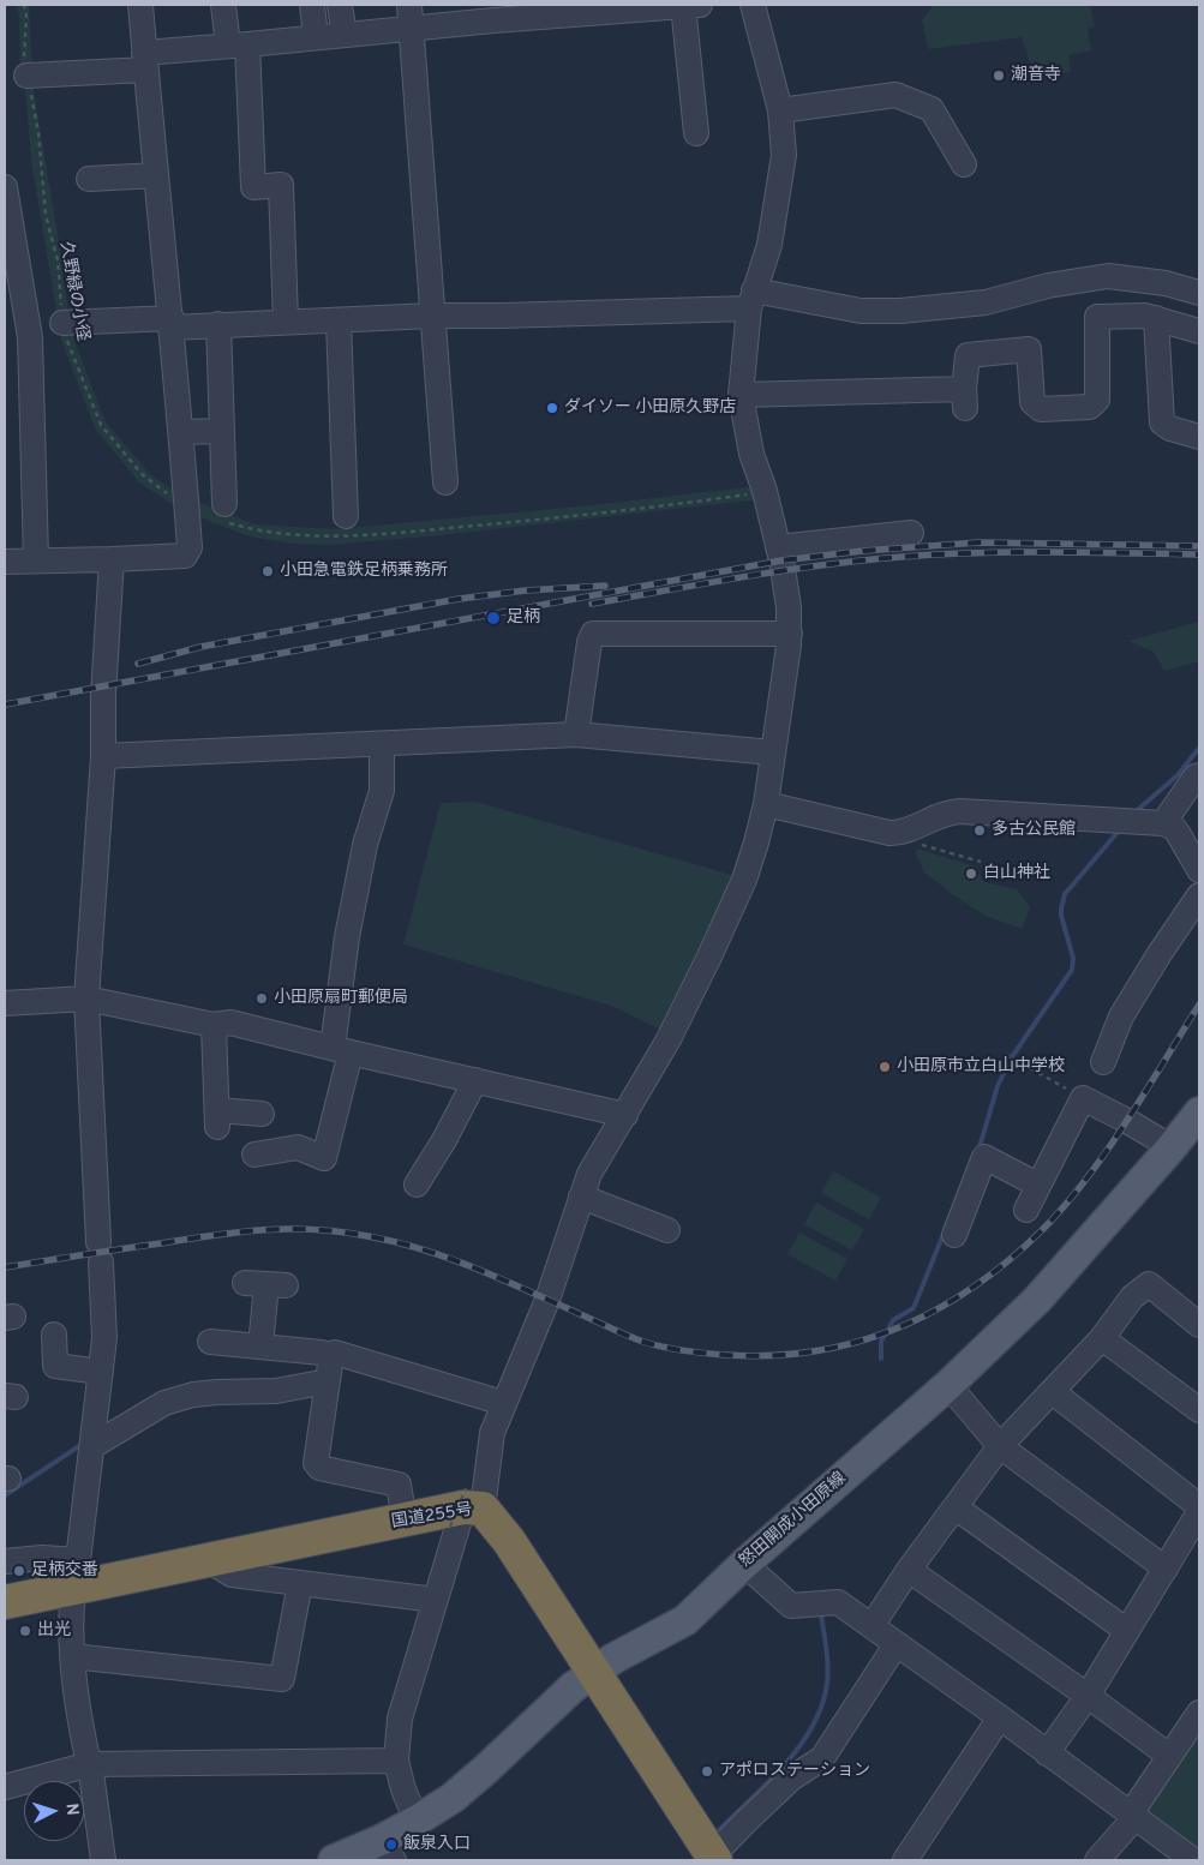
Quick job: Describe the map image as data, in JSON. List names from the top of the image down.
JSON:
{
  "streets": {
    "highway": ["国道255号"],
    "main road": ["怒田開成小田原線"],
    "path": ["久野緑の小径"]
  },
  "crossings": [
    ["国道255号", "怒田開成小田原線"]
  ],
  "places": [
    "潮音寺",
    "ダイソー 小田原久野店",
    "小田急電鉄足柄乗務所",
    "足柄",
    "多古公民館",
    "白山神社",
    "小田原扇町郵便局",
    "小田原市立白山中学校",
    "足柄交番",
    "出光",
    "アポロステーション",
    "飯泉入口"
  ],
  "north": "right"
}
